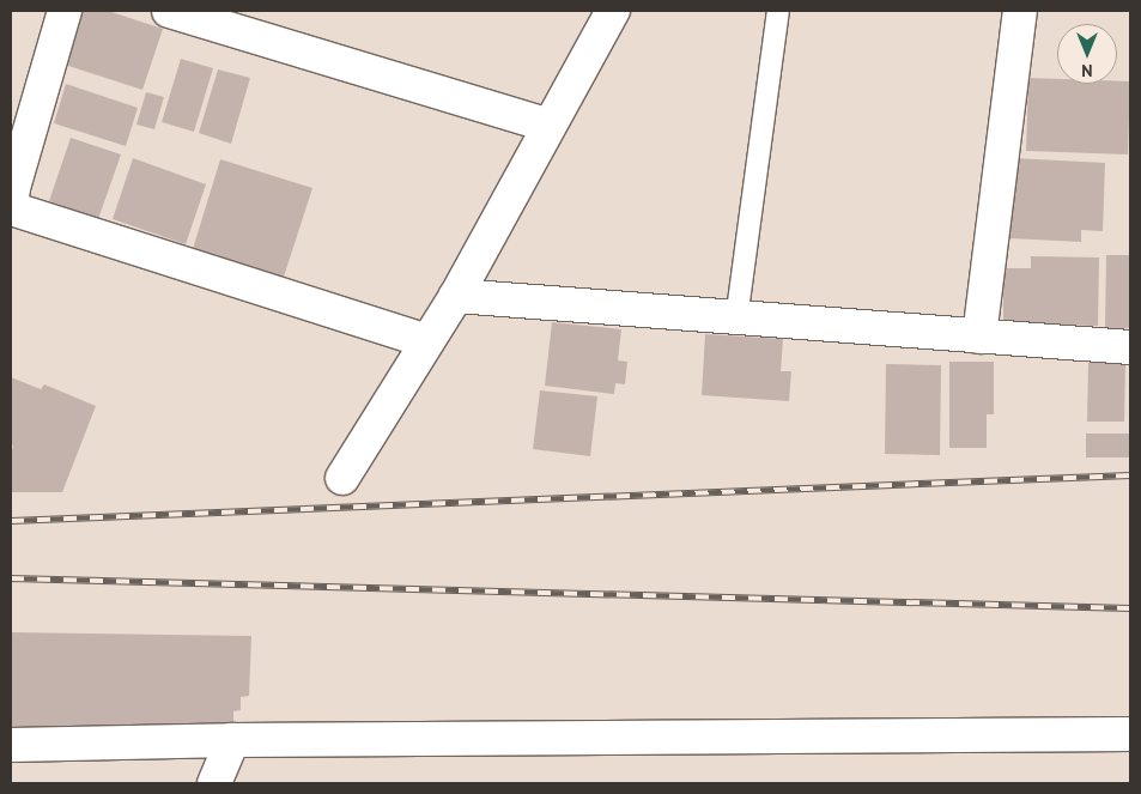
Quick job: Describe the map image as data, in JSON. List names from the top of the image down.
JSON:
{
  "north": "bottom"
}
